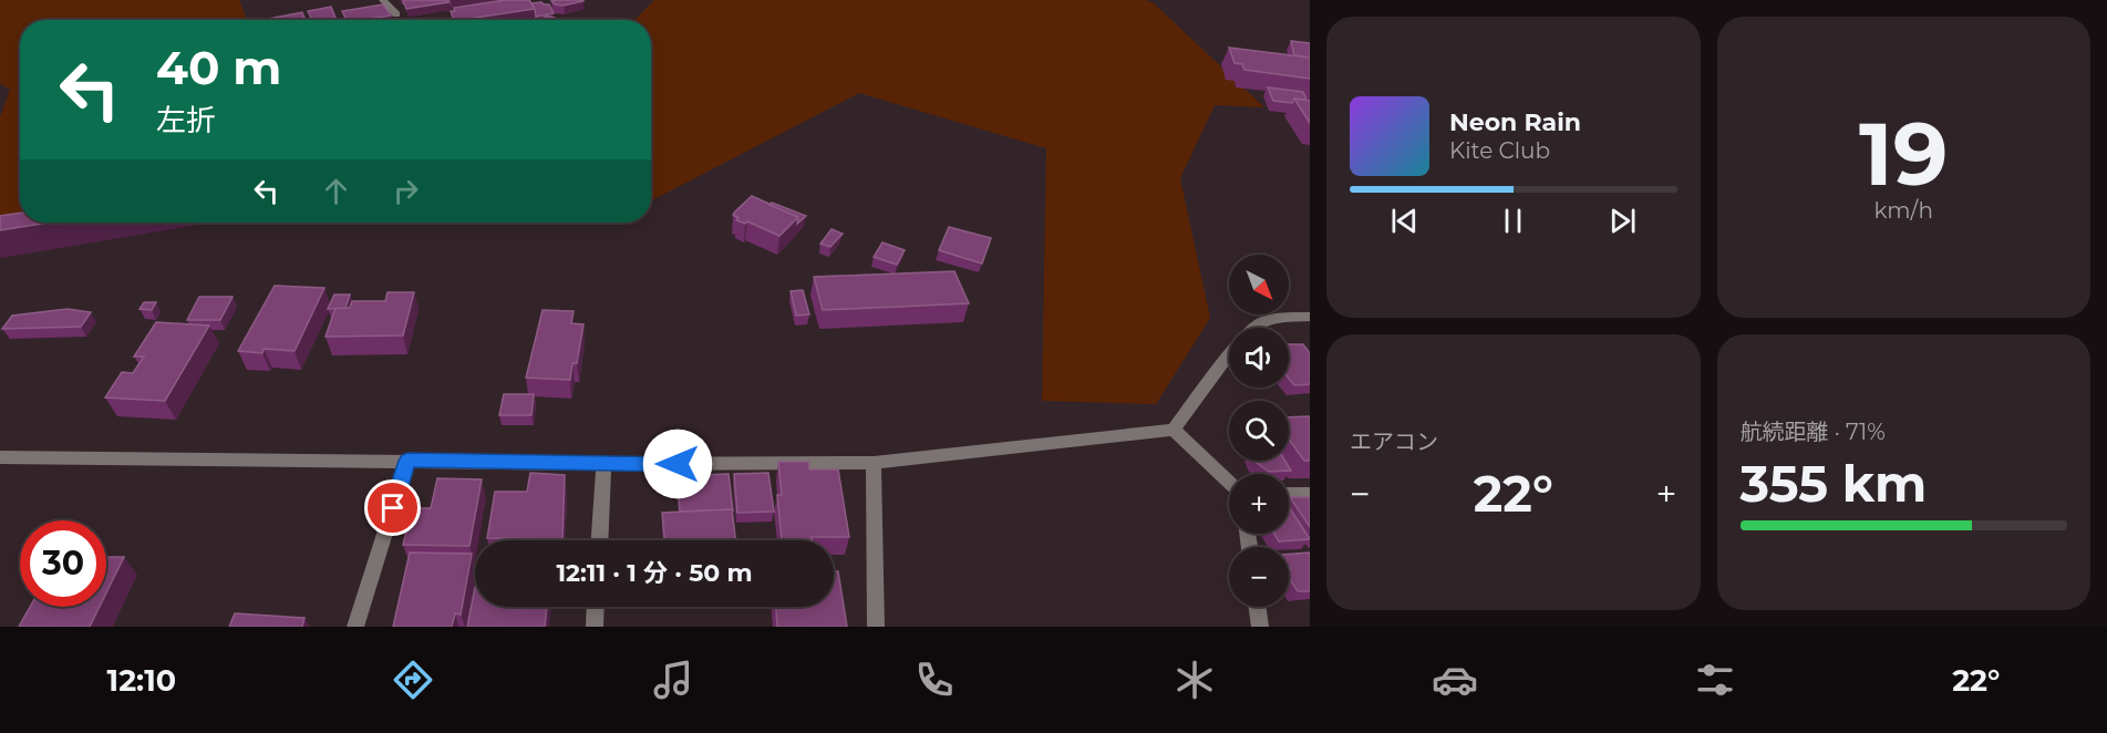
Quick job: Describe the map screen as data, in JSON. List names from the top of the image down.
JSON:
{
  "north": "bottom right",
  "page": {
    "tile": [
      ["19", "km/h"],
      "エアコン",
      ["航続距離 · 71%", "355 km"]
    ],
    "turn": ["40 m", "左折"],
    "song": ["Neon Rain", "Kite Club"],
    "map_buttons": ["+", "−"],
    "heat": ["−", "22°", "+"],
    "limit": "30",
    "trip": "12:11 · 1 分 · 50 m",
    "tabs": ["12:10", "22°"]
  }
}
